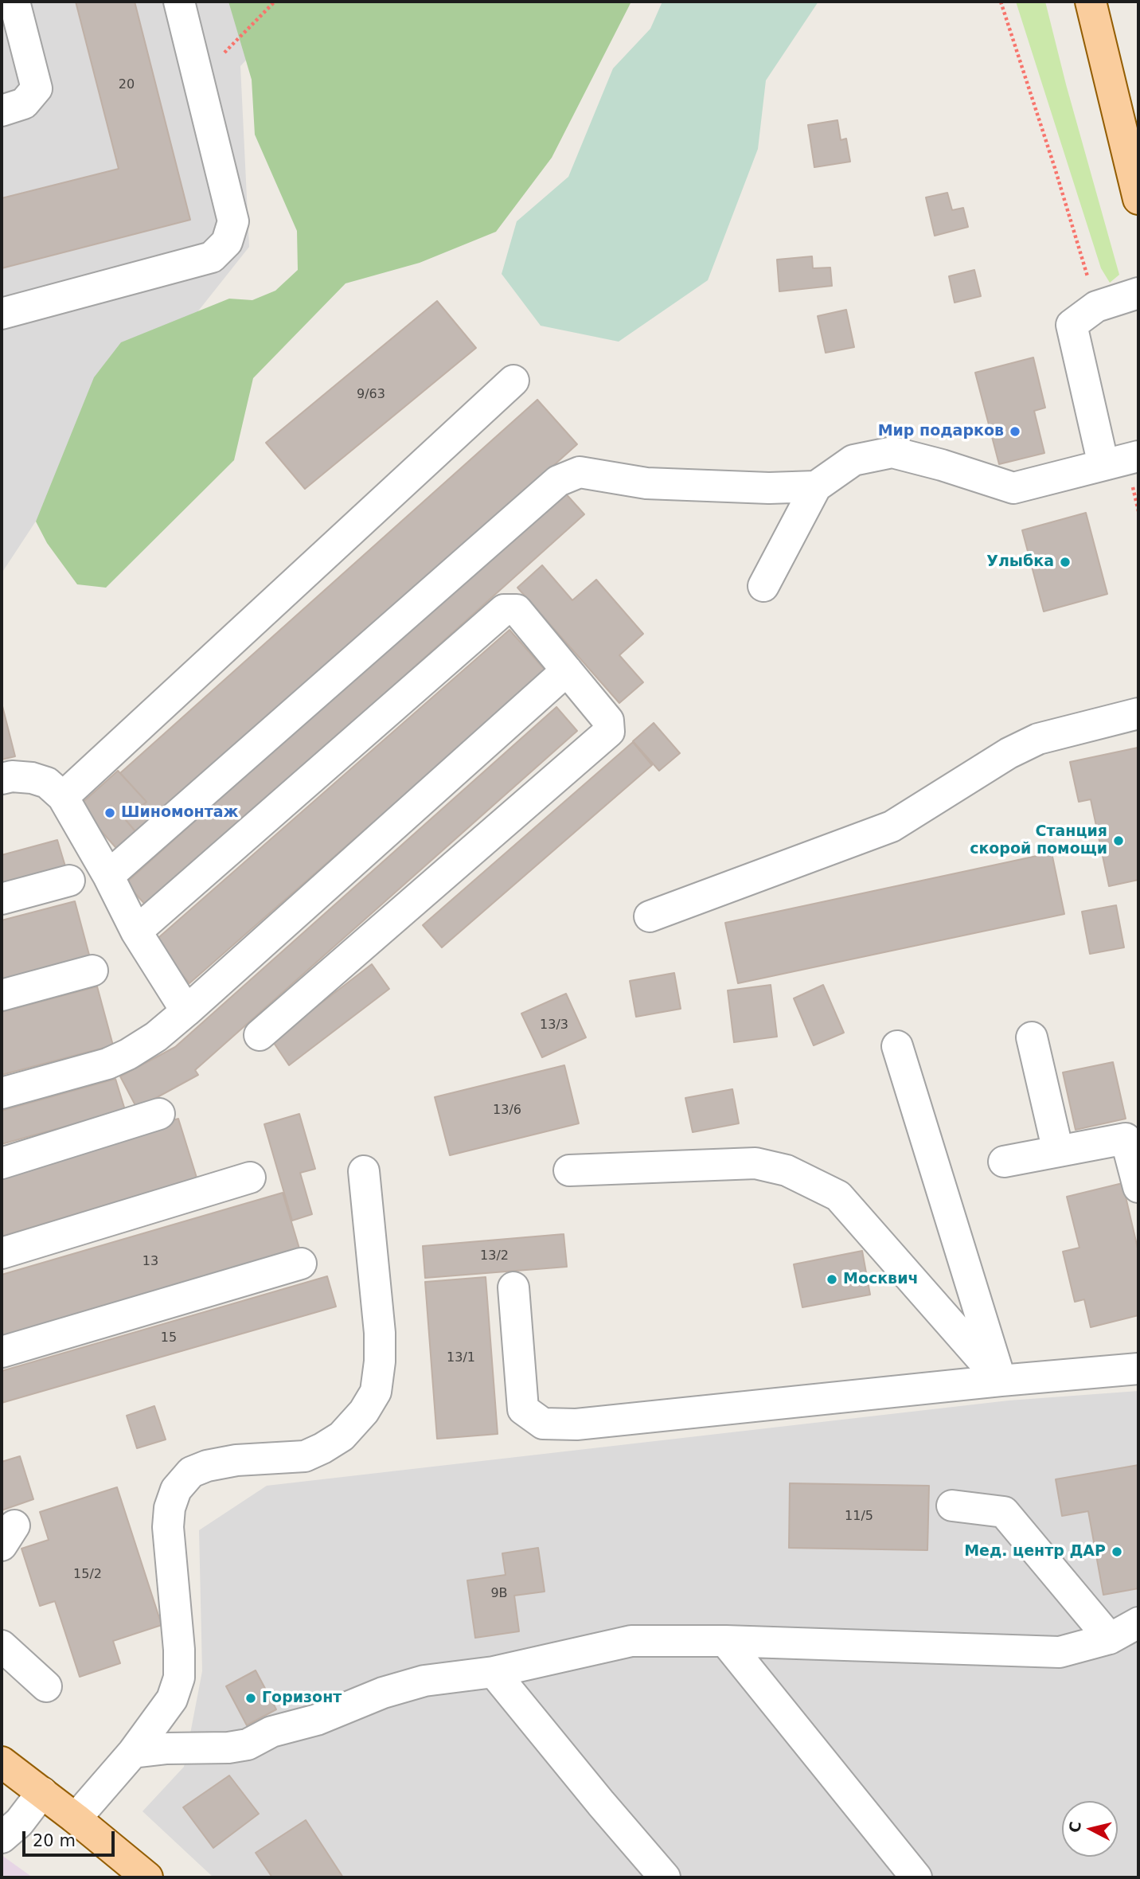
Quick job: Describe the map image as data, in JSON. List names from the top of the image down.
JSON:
{
  "places": [
    "Мир подарков",
    "Улыбка",
    "Шиномонтаж",
    "Станция скорой помощи",
    "Москвич",
    "Мед. центр ДАР",
    "Горизонт"
  ],
  "house_numbers": [
    "20",
    "9/63",
    "13/3",
    "13/6",
    "13/2",
    "13",
    "15",
    "13/1",
    "11/5",
    "15/2",
    "9В"
  ],
  "scale_bar": "20 m",
  "north": "left"
}
